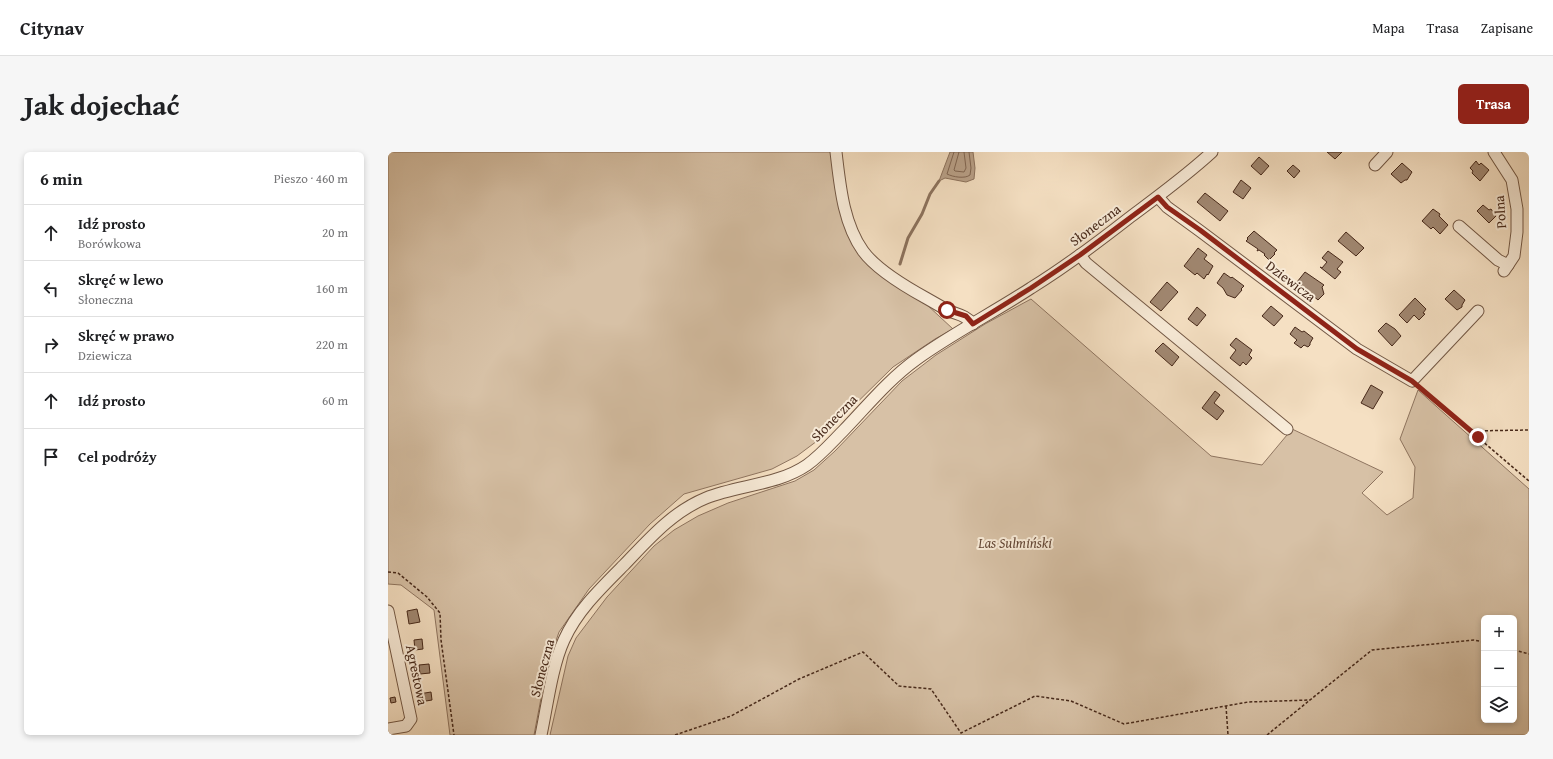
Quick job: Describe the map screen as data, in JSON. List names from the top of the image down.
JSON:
{
  "streets": {
    "street": [
      "Polna",
      "Słoneczna",
      "Dziewicza",
      "Agrestowa"
    ]
  },
  "crossings": [
    ["Słoneczna", "Dziewicza"]
  ],
  "parks": ["Las Sulmiński"],
  "page": {
    "header": "Citynav",
    "nav": ["Mapa", "Trasa", "Zapisane"],
    "title": "Jak dojechać",
    "buttons": "Trasa",
    "heading": ["6 min", "Pieszo · 460 m"],
    "list": [
      ["Idź prosto", "Borówkowa", "20 m"],
      ["Skręć w lewo", "Słoneczna", "160 m"],
      ["Skręć w prawo", "Dziewicza", "220 m"],
      ["Idź prosto", "60 m"],
      "Cel podróży"
    ],
    "map_buttons": ["+", "−"]
  }
}
